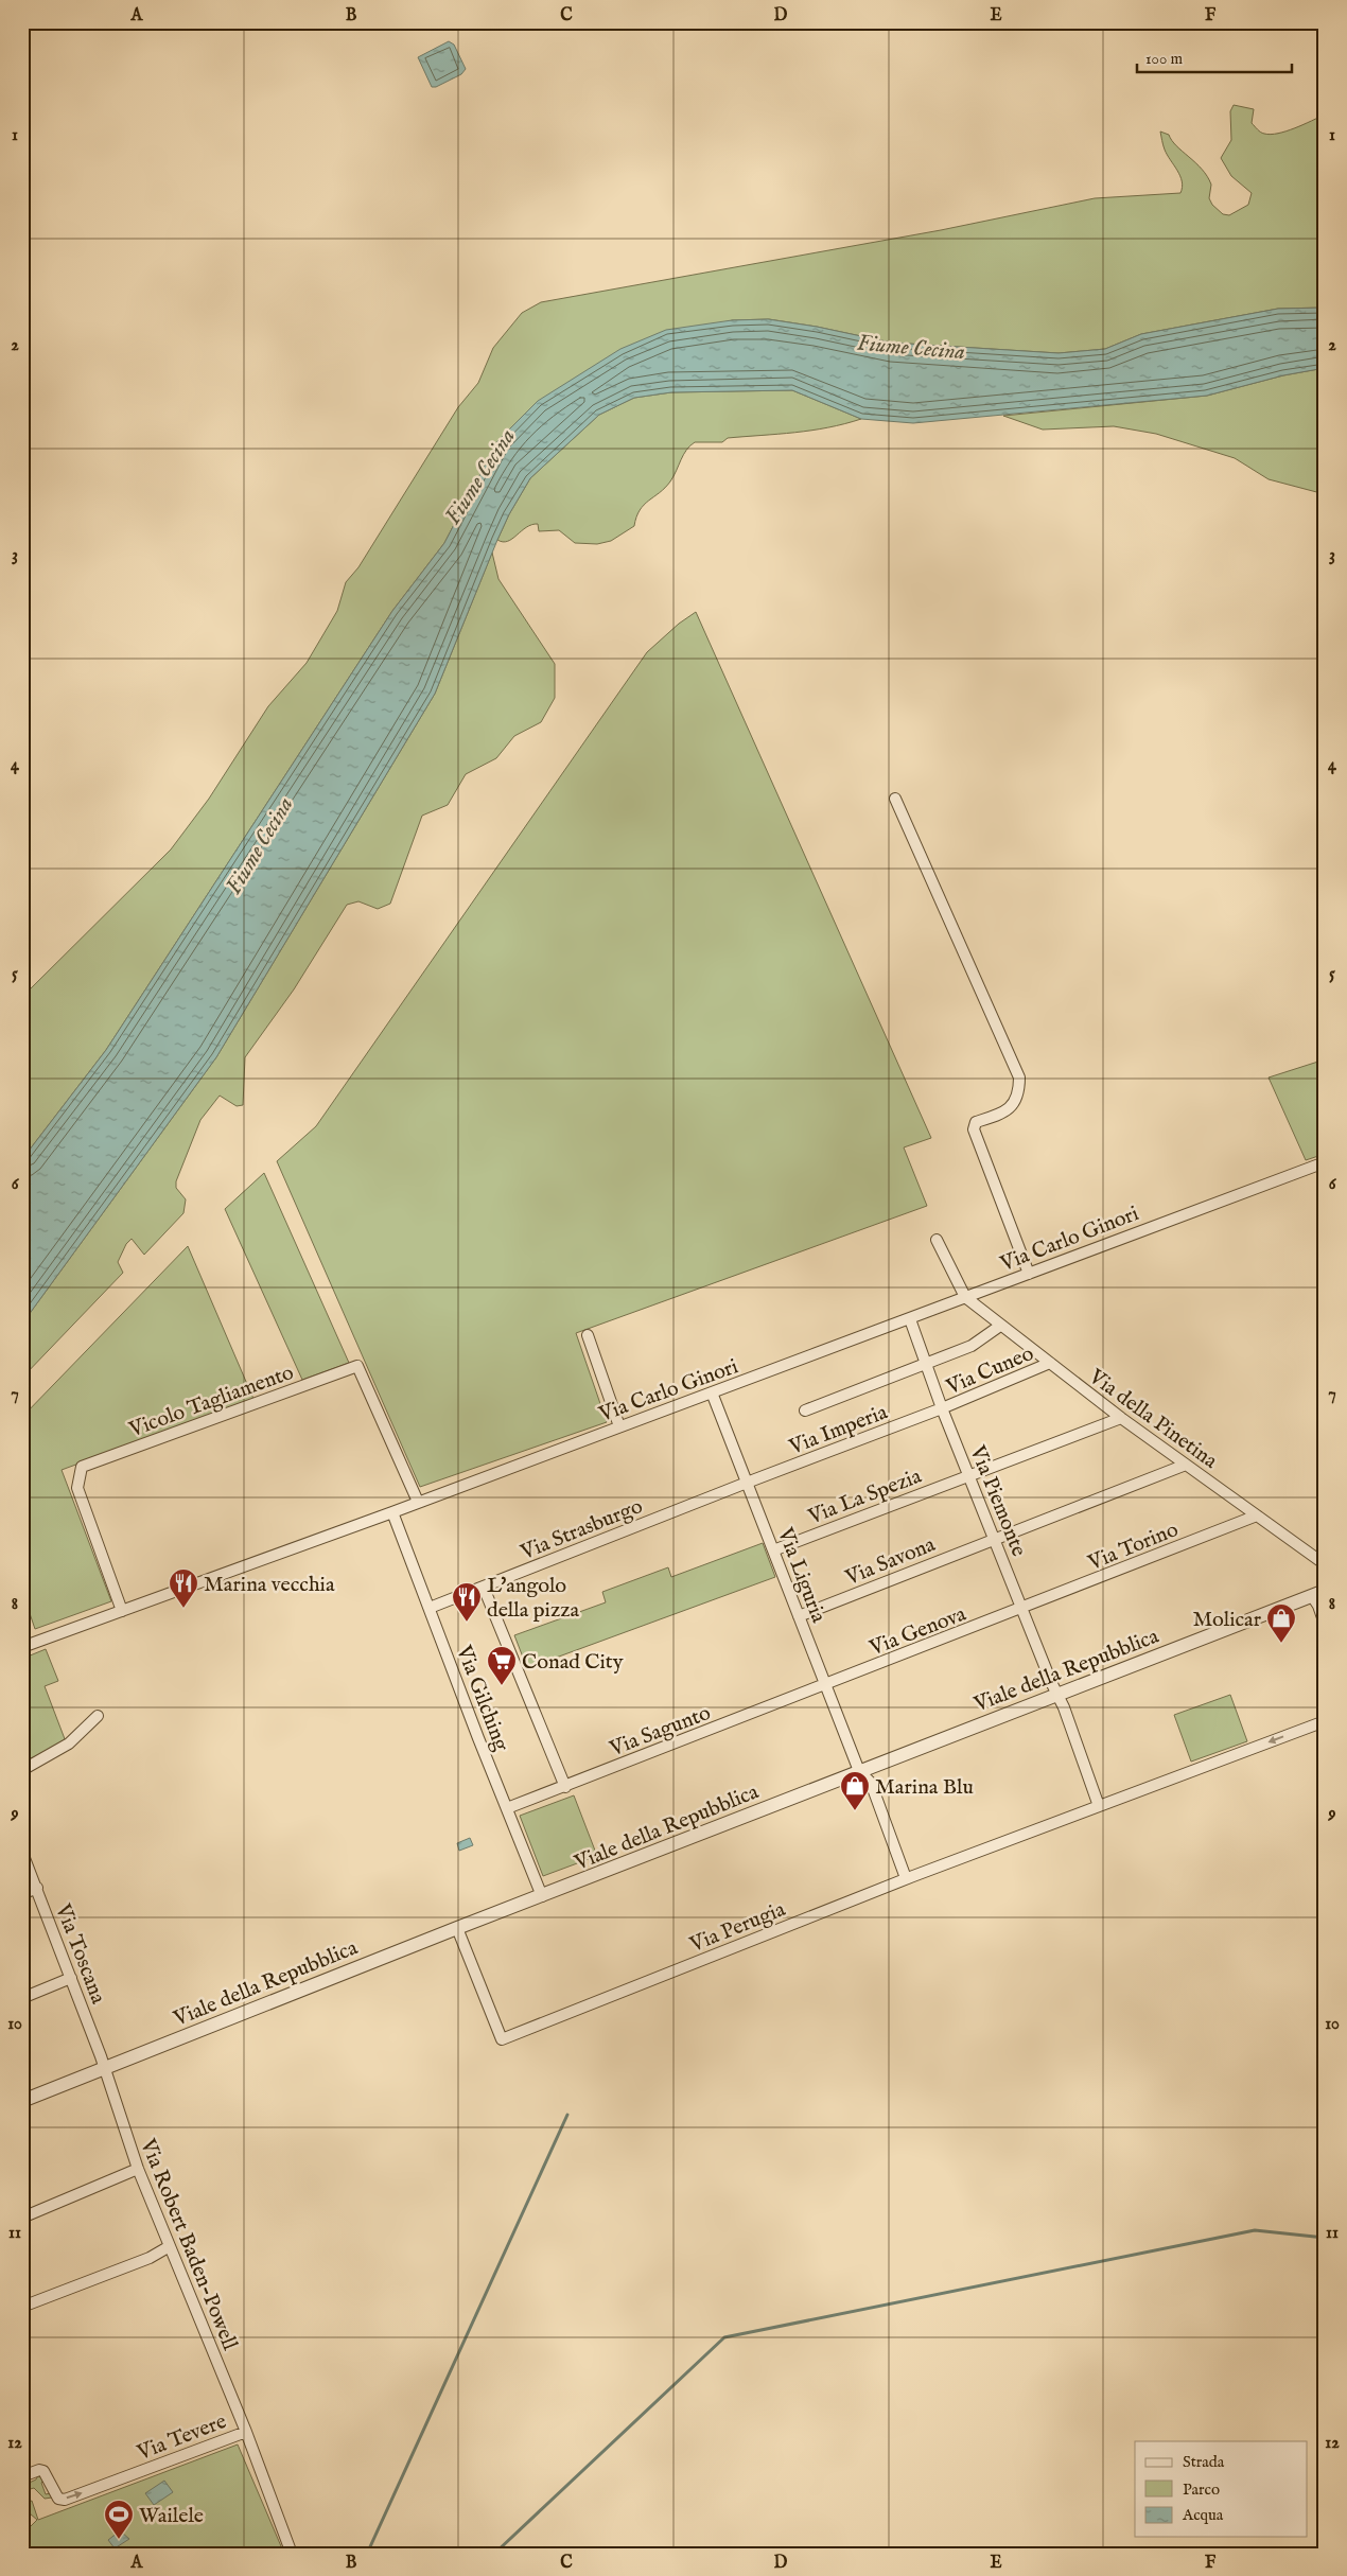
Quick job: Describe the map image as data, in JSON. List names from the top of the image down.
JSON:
{
  "streets": {
    "street": [
      "Via Carlo Ginori",
      "Via Cuneo",
      "Vicolo Tagliamento",
      "Via della Pinetina",
      "Via Imperia",
      "Via La Spezia",
      "Via Piemonte",
      "Via Strasburgo",
      "Via Torino",
      "Via Savona",
      "Via Liguria",
      "Via Genova",
      "Viale della Repubblica",
      "Via Gilching",
      "Via Sagunto",
      "Via Perugia",
      "Via Toscana",
      "Via Robert Baden-Powell",
      "Via Tevere"
    ]
  },
  "crossings": [
    ["Via Carlo Ginori", "Vicolo Tagliamento"],
    ["Via Carlo Ginori", "Via della Pinetina"],
    ["Via Carlo Ginori", "Via Piemonte"],
    ["Via Carlo Ginori", "Via Liguria"],
    ["Via Carlo Ginori", "Via Gilching"],
    ["Via Cuneo", "Via della Pinetina"],
    ["Via Cuneo", "Via Imperia"],
    ["Via Cuneo", "Via Piemonte"],
    ["Via della Pinetina", "Via La Spezia"],
    ["Via della Pinetina", "Via Torino"],
    ["Via della Pinetina", "Via Savona"],
    ["Via Imperia", "Via Piemonte"],
    ["Via Imperia", "Via Strasburgo"],
    ["Via Imperia", "Via Liguria"],
    ["Via La Spezia", "Via Piemonte"],
    ["Via La Spezia", "Via Liguria"],
    ["Via Piemonte", "Via Torino"],
    ["Via Piemonte", "Via Savona"],
    ["Via Piemonte", "Via Genova"],
    ["Via Piemonte", "Viale della Repubblica"],
    ["Via Piemonte", "Via Perugia"],
    ["Via Strasburgo", "Via Liguria"],
    ["Via Strasburgo", "Via Gilching"],
    ["Via Torino", "Via Genova"],
    ["Via Savona", "Via Liguria"],
    ["Via Liguria", "Via Genova"],
    ["Via Liguria", "Viale della Repubblica"],
    ["Via Liguria", "Via Sagunto"],
    ["Via Liguria", "Via Perugia"],
    ["Via Genova", "Via Sagunto"],
    ["Viale della Repubblica", "Via Gilching"],
    ["Viale della Repubblica", "Via Perugia"],
    ["Viale della Repubblica", "Via Toscana"],
    ["Viale della Repubblica", "Via Robert Baden-Powell"],
    ["Via Gilching", "Via Sagunto"],
    ["Via Toscana", "Via Robert Baden-Powell"],
    ["Via Robert Baden-Powell", "Via Tevere"]
  ],
  "one_way": ["Via Tevere"],
  "water": ["Fiume Cecina"],
  "places": {
    "restaurant": ["Marina vecchia", "L'angolo della pizza"],
    "shop": ["Molicar", "Marina Blu"],
    "supermarket": ["Conad City"],
    "sports": ["Wailele"]
  },
  "legend": ["Strada", "Parco", "Acqua"],
  "scale_bar": "100 m",
  "grid": {
    "columns": [
      "A",
      "B",
      "C",
      "D",
      "E",
      "F"
    ],
    "rows": [
      "1",
      "2",
      "3",
      "4",
      "5",
      "6",
      "7",
      "8",
      "9",
      "10",
      "11",
      "12"
    ]
  }
}
